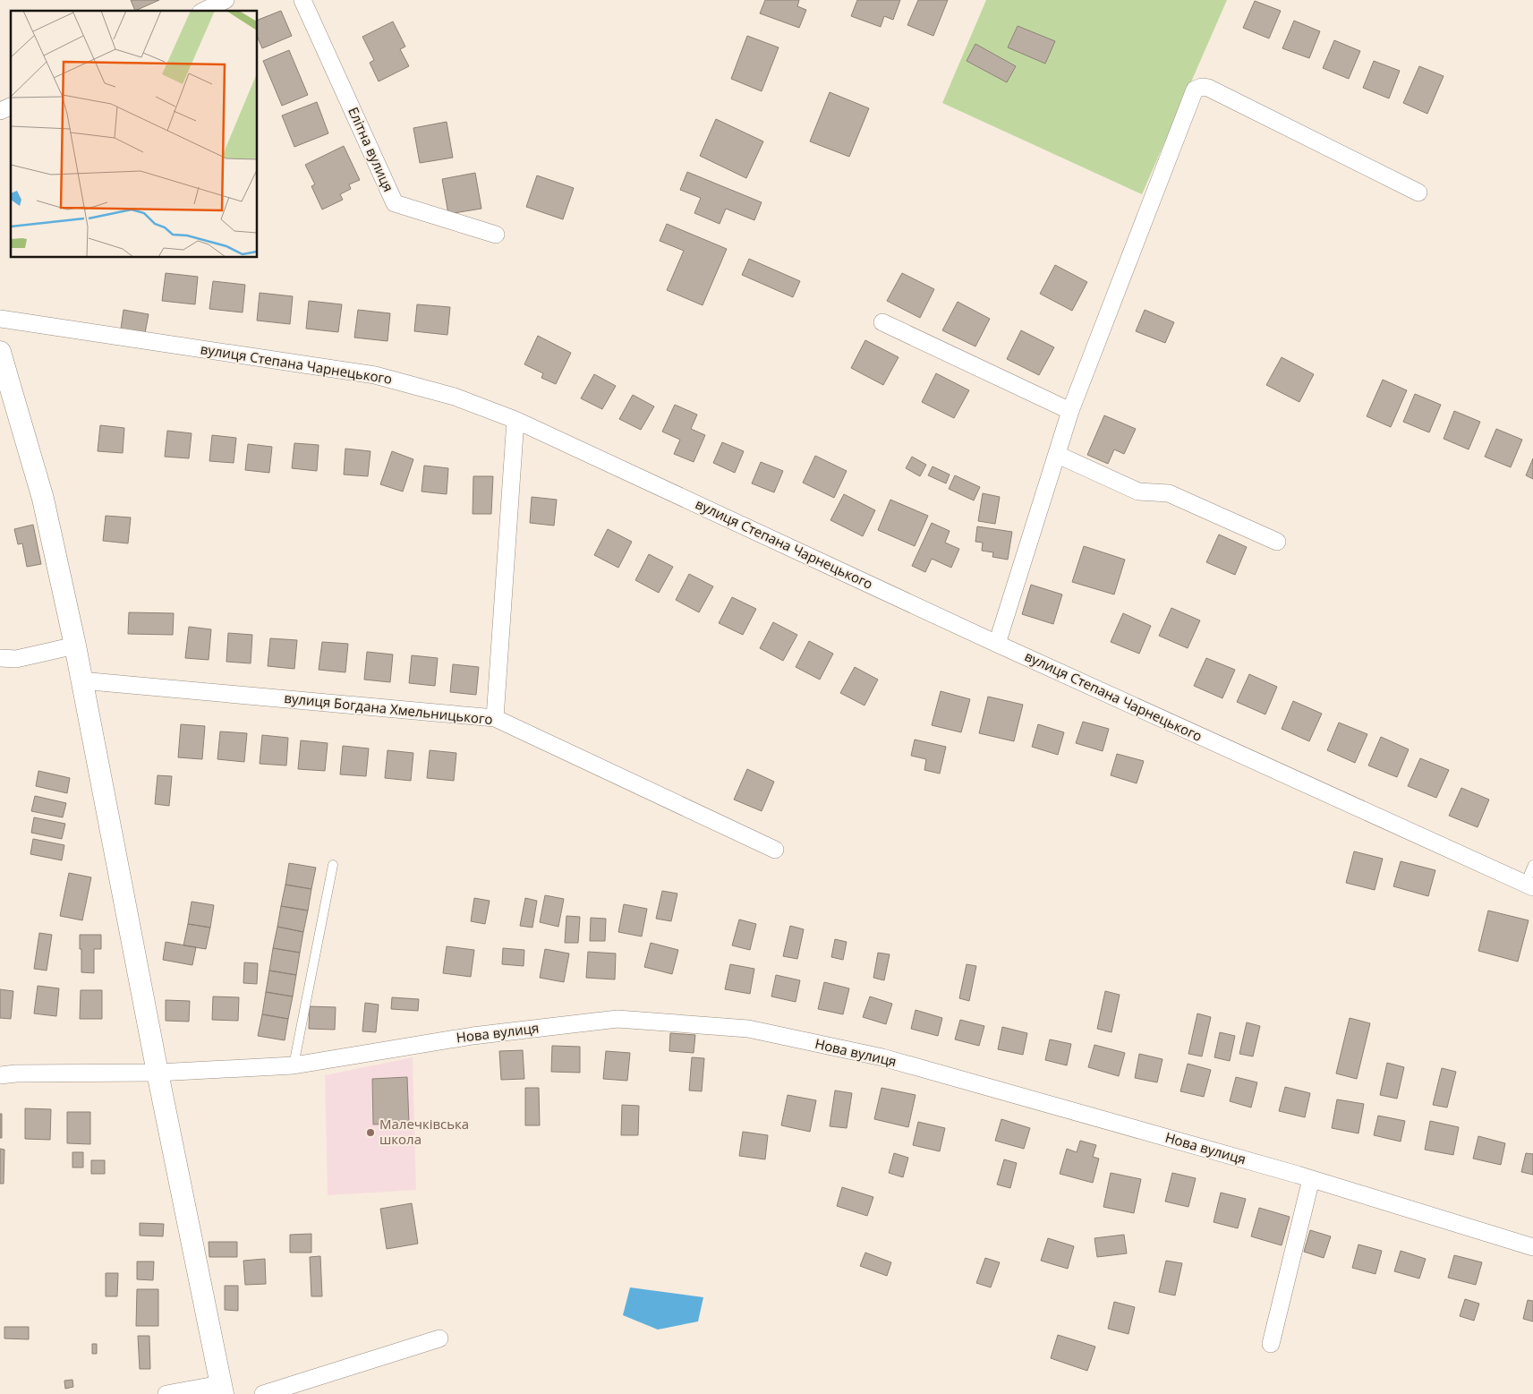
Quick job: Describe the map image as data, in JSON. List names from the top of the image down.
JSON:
{
  "streets": {
    "street": [
      "Елітна вулиця",
      "вулиця Степана Чарнецького",
      "вулиця Богдана Хмельницького",
      "Нова вулиця"
    ]
  },
  "places": ["Малечківська школа"]
}
